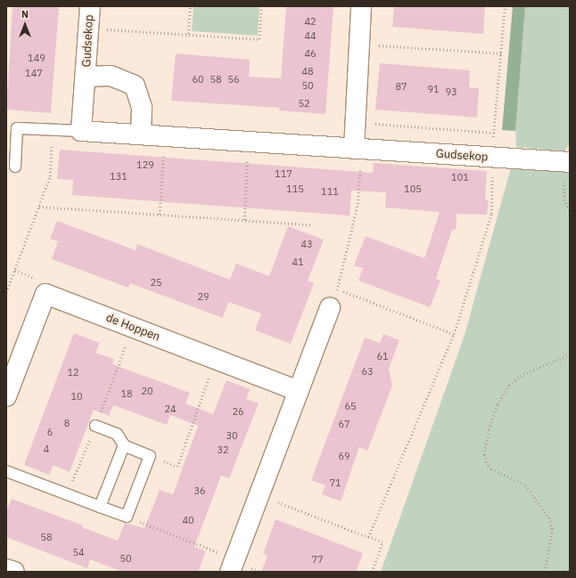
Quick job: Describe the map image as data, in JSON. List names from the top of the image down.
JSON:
{
  "streets": {
    "street": ["Gudsekop", "de Hoppen"]
  },
  "house_numbers": [
    "42",
    "44",
    "46",
    "149",
    "48",
    "147",
    "60",
    "58",
    "56",
    "50",
    "87",
    "91",
    "93",
    "52",
    "129",
    "117",
    "131",
    "101",
    "115",
    "105",
    "111",
    "43",
    "41",
    "25",
    "29",
    "61",
    "63",
    "12",
    "20",
    "18",
    "10",
    "65",
    "24",
    "26",
    "8",
    "67",
    "6",
    "30",
    "4",
    "32",
    "69",
    "71",
    "36",
    "40",
    "58",
    "54",
    "50",
    "77"
  ],
  "north": "top"
}
